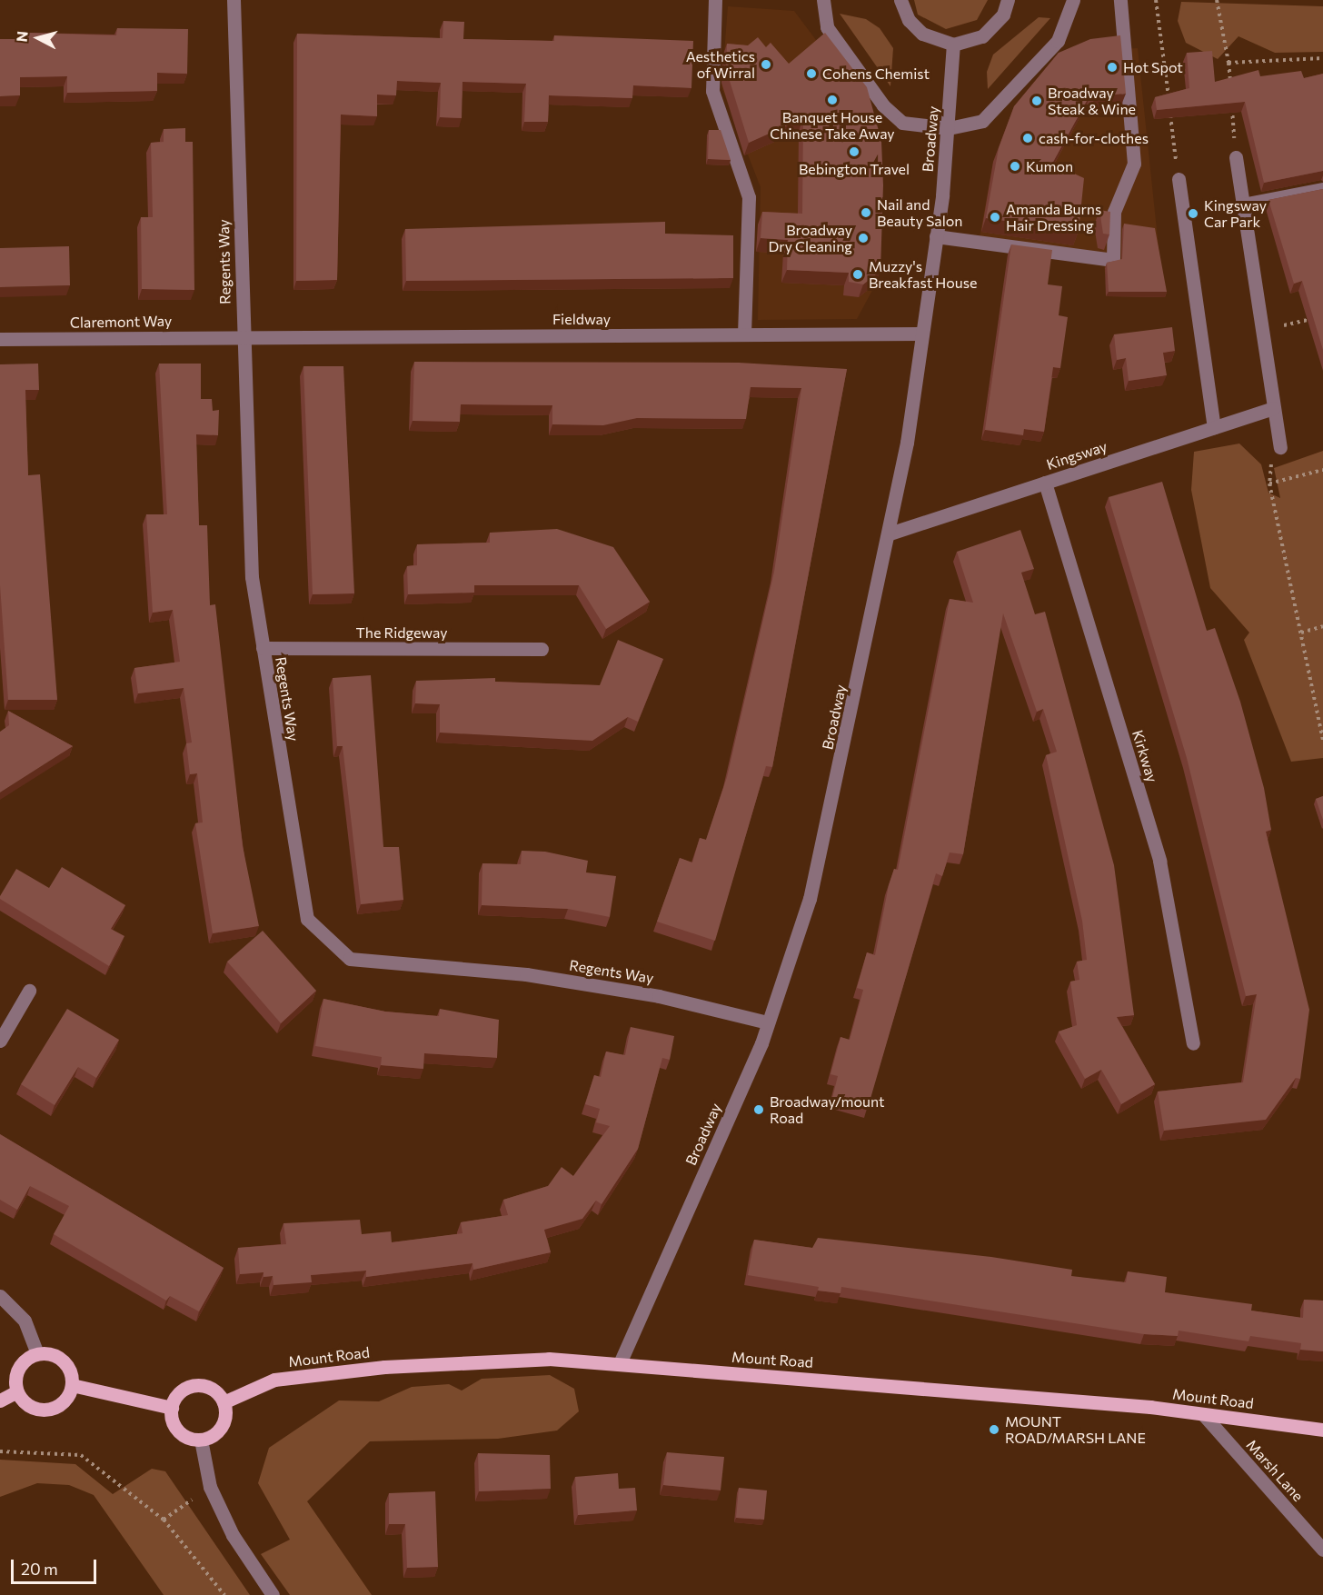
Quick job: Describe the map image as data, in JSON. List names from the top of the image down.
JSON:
{
  "streets": {
    "main road": ["Mount Road"],
    "street": [
      "Broadway",
      "Regents Way",
      "Fieldway",
      "Claremont Way",
      "Kingsway",
      "The Ridgeway",
      "Kirkway",
      "Marsh Lane"
    ]
  },
  "crossings": [
    ["Broadway", "Regents Way"],
    ["Broadway", "Fieldway"],
    ["Broadway", "Kingsway"],
    ["Broadway", "Mount Road"],
    ["Regents Way", "Fieldway"],
    ["Regents Way", "Claremont Way"],
    ["Regents Way", "The Ridgeway"],
    ["Fieldway", "Claremont Way"],
    ["Kingsway", "Kirkway"],
    ["Mount Road", "Marsh Lane"]
  ],
  "places": [
    "Aesthetics of Wirral",
    "Hot Spot",
    "Cohens Chemist",
    "Banquet House Chinese Take Away",
    "Broadway Steak & Wine",
    "cash-for-clothes",
    "Bebington Travel",
    "Kumon",
    "Nail and Beauty Salon",
    "Kingsway Car Park",
    "Amanda Burns Hair Dressing",
    "Broadway Dry Cleaning",
    "Muzzy's Breakfast House",
    "Broadway/mount Road",
    "MOUNT ROAD/MARSH LANE"
  ],
  "scale_bar": "20 m",
  "north": "left"
}
